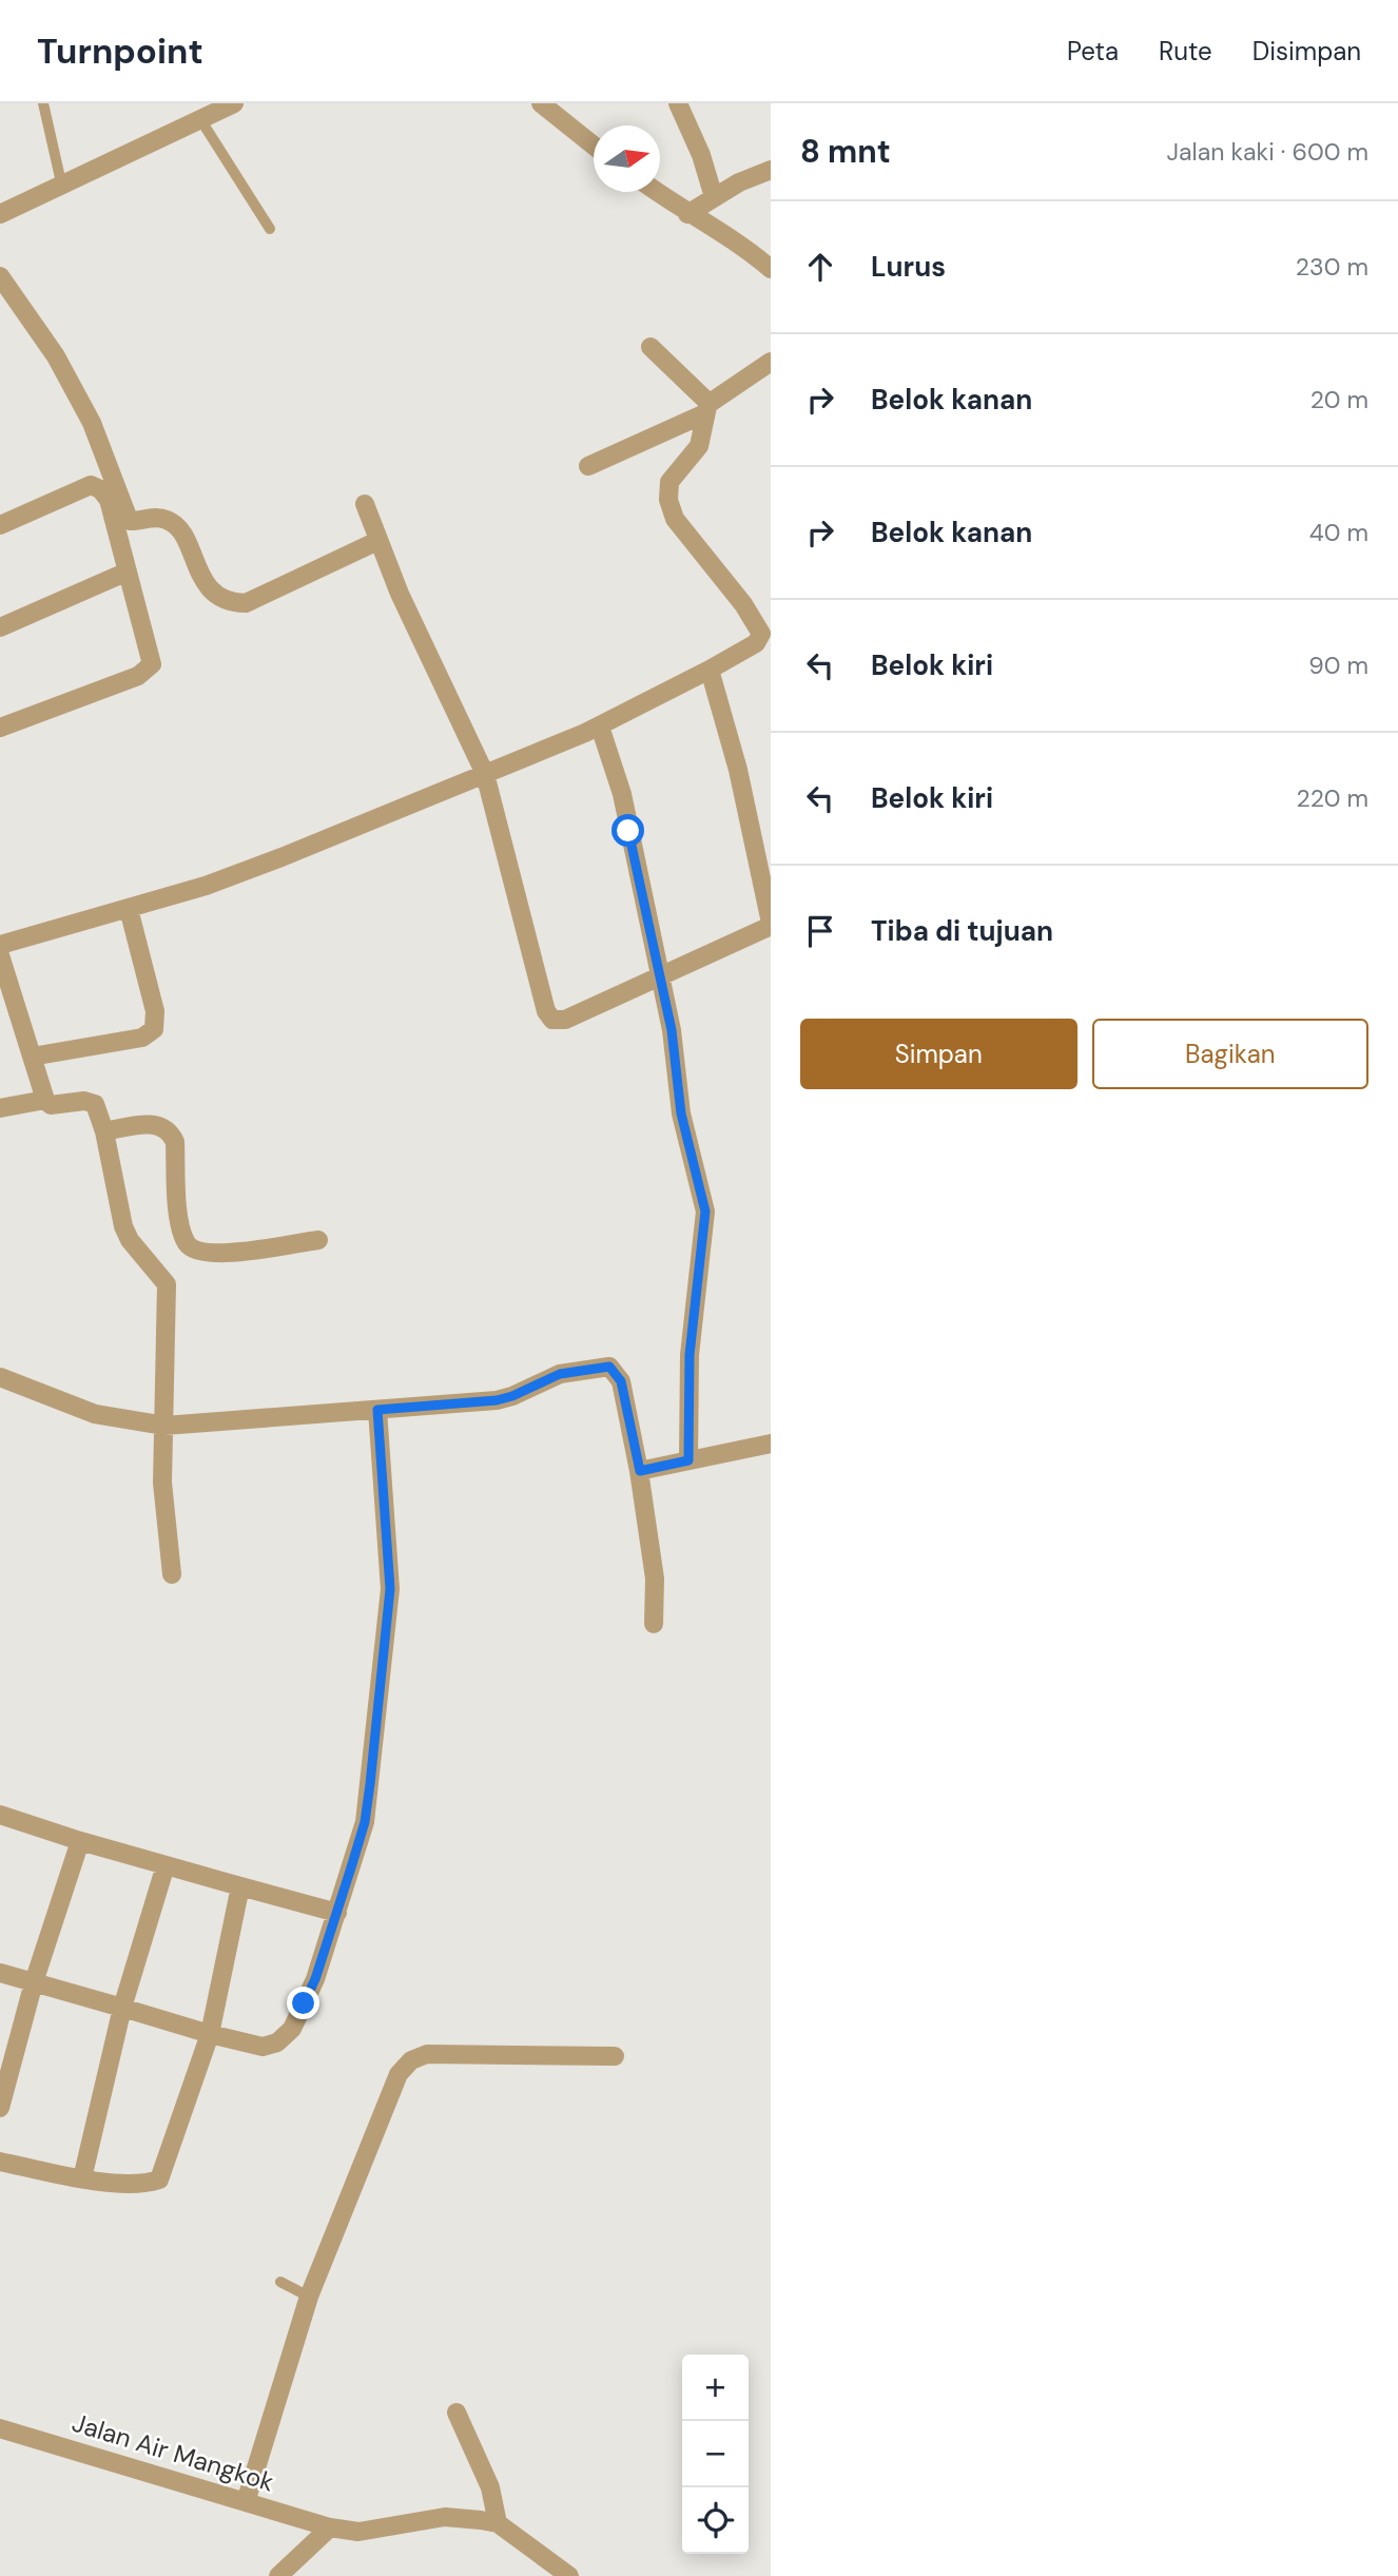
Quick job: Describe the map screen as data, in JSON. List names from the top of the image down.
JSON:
{
  "streets": {
    "street": ["Jalan Air Mangkok"]
  },
  "north": "right",
  "page": {
    "header": "Turnpoint",
    "nav": ["Peta", "Rute", "Disimpan"],
    "heading": ["8 mnt", "Jalan kaki · 600 m"],
    "list": [
      ["Lurus", "230 m"],
      ["Belok kanan", "20 m"],
      ["Belok kanan", "40 m"],
      ["Belok kiri", "90 m"],
      ["Belok kiri", "220 m"],
      "Tiba di tujuan"
    ],
    "buttons": ["Simpan", "Bagikan"],
    "map_buttons": ["+", "−"]
  }
}
